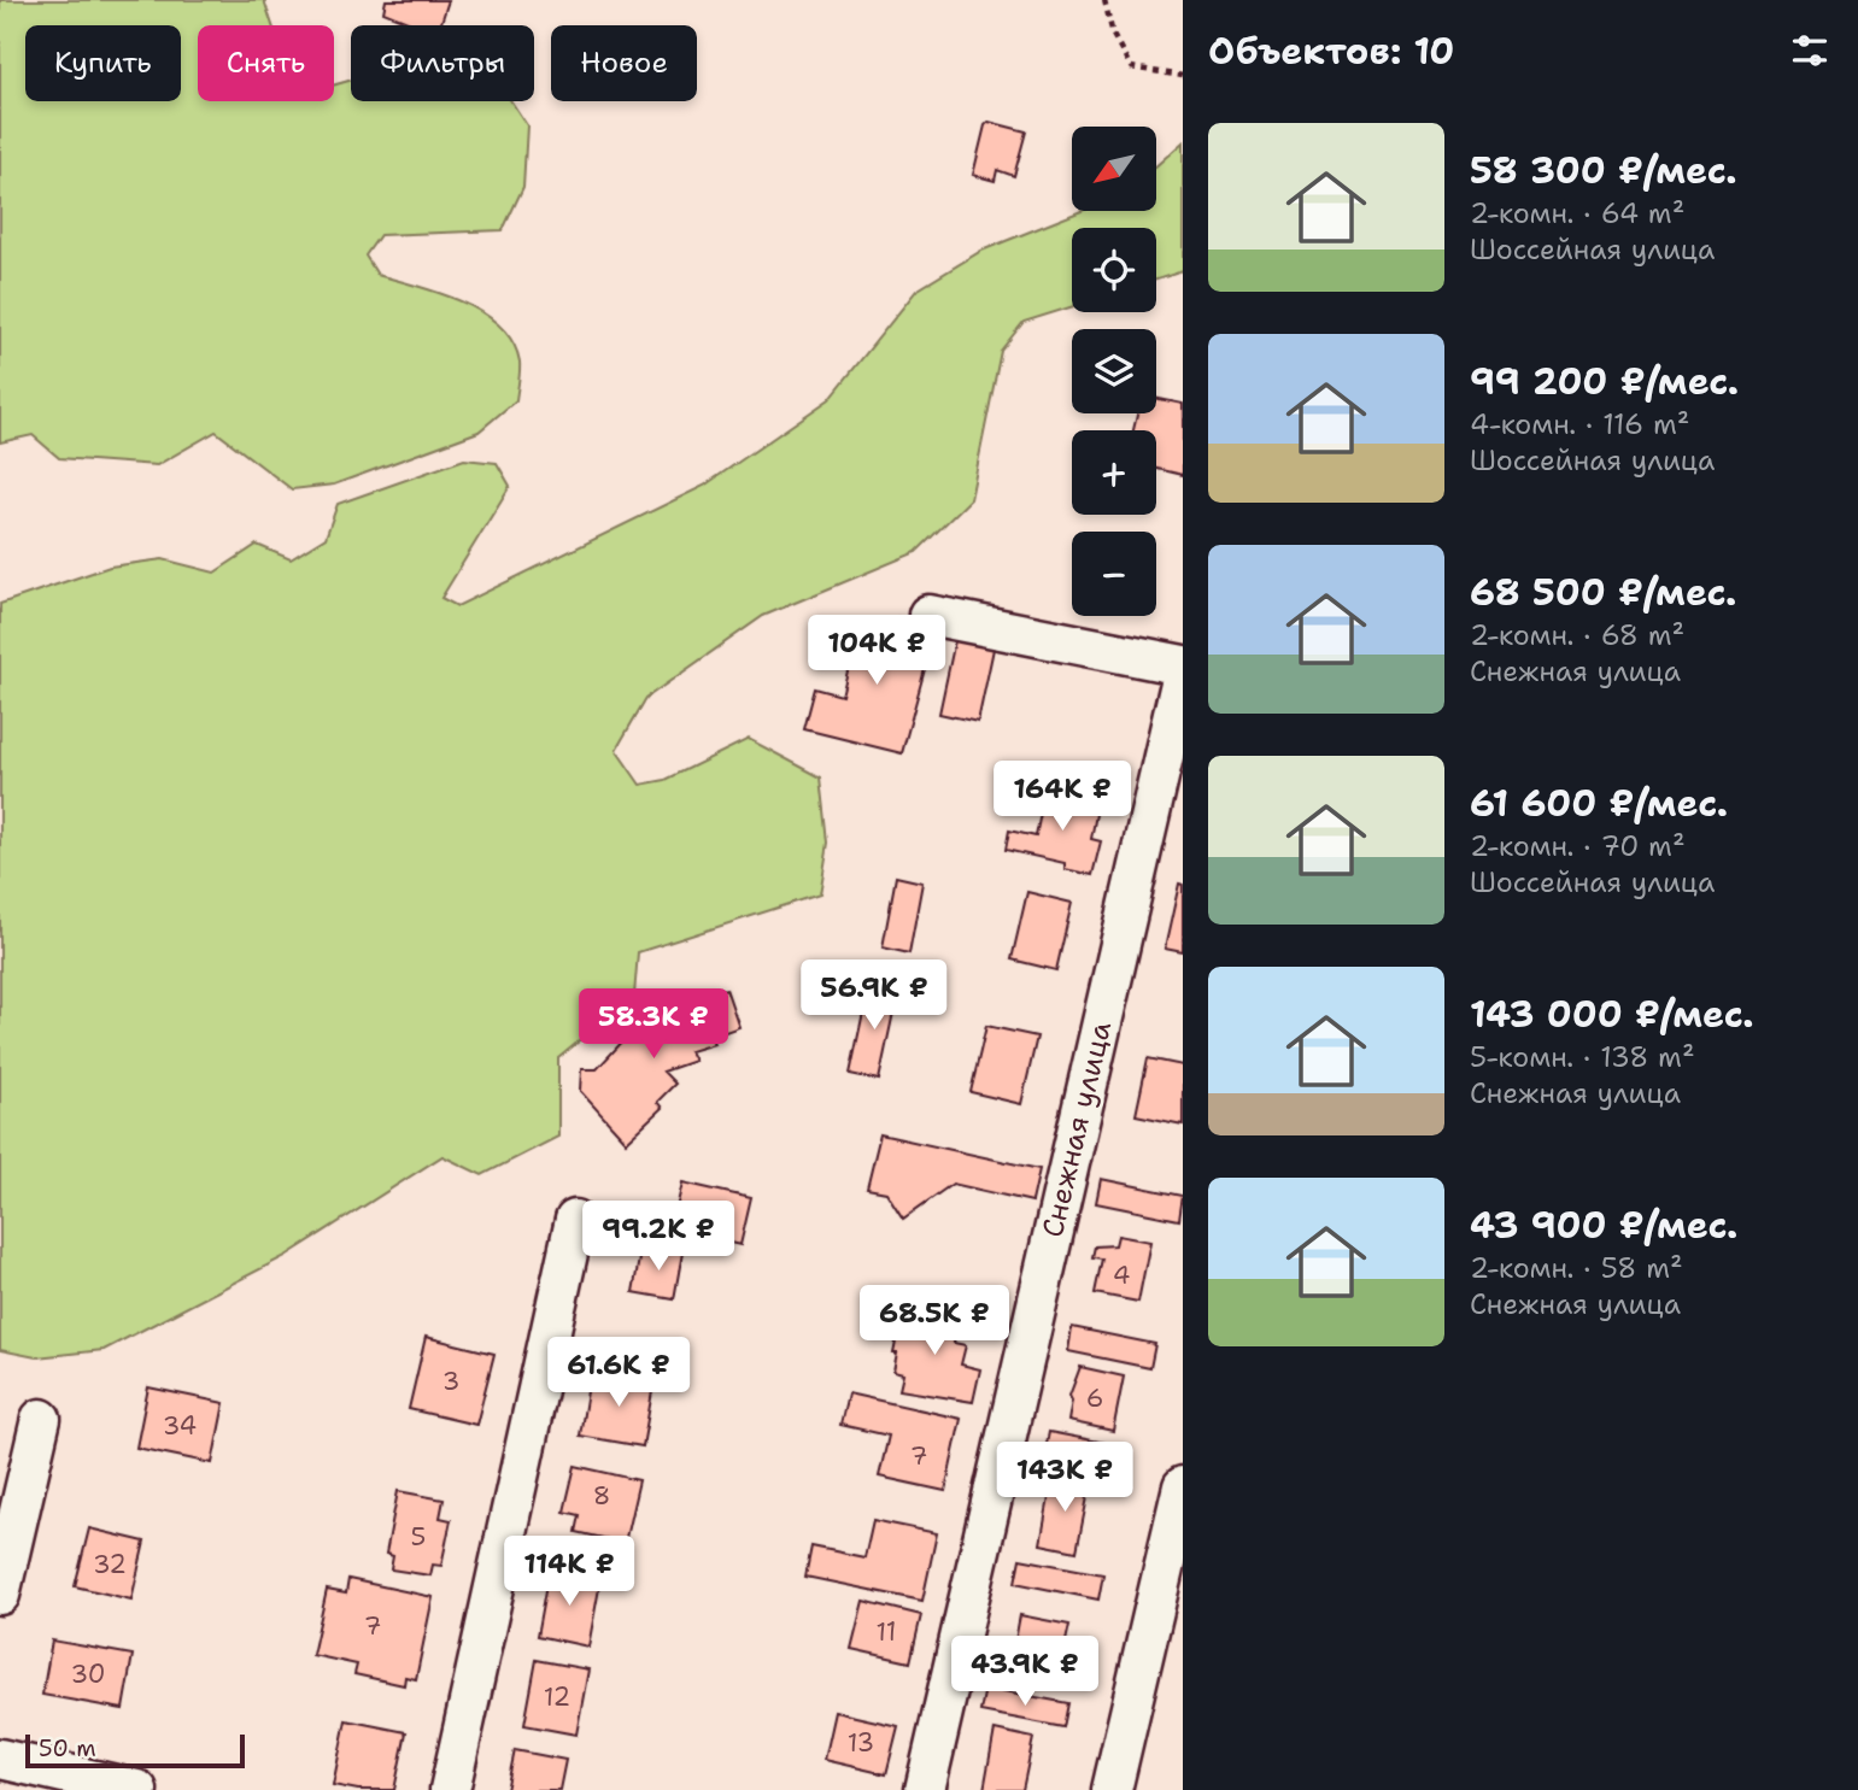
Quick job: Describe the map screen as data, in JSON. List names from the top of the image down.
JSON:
{
  "streets": {
    "street": ["Снежная улица"]
  },
  "house_numbers": [
    "4",
    "3",
    "6",
    "34",
    "7",
    "8",
    "5",
    "32",
    "7",
    "11",
    "30",
    "12",
    "13"
  ],
  "scale_bar": "50 m",
  "north": "bottom left",
  "page": {
    "heading": "Объектов: 10",
    "chip": [
      "Купить",
      "Снять",
      "Фильтры",
      "Новое"
    ],
    "list": [
      {
        "name": "58 300 ₽/мес.",
        "note": "2-комн. · 64 m² · Шоссейная улица"
      },
      {
        "name": "99 200 ₽/мес.",
        "note": "4-комн. · 116 m² · Шоссейная улица"
      },
      {
        "name": "68 500 ₽/мес.",
        "note": "2-комн. · 68 m² · Снежная улица"
      },
      {
        "name": "61 600 ₽/мес.",
        "note": "2-комн. · 70 m² · Шоссейная улица"
      },
      {
        "name": "143 000 ₽/мес.",
        "note": "5-комн. · 138 m² · Снежная улица"
      },
      {
        "name": "43 900 ₽/мес.",
        "note": "2-комн. · 58 m² · Снежная улица"
      }
    ],
    "map_buttons": ["+", "−"],
    "price": [
      "104K ₽",
      "164K ₽",
      "56.9K ₽",
      "58.3K ₽",
      "99.2K ₽",
      "68.5K ₽",
      "61.6K ₽",
      "143K ₽",
      "114K ₽",
      "43.9K ₽"
    ],
    "scale": "50 m"
  }
}
